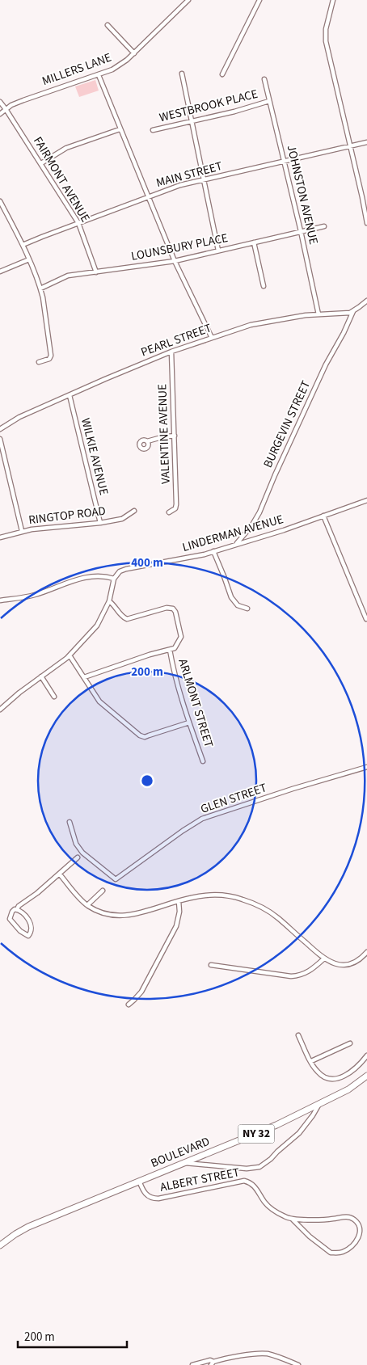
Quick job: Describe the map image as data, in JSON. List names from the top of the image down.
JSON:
{
  "streets": {
    "main road": ["NY 32", "BOULEVARD"],
    "street": [
      "MILLERS LANE",
      "WESTBROOK PLACE",
      "MAIN STREET",
      "FAIRMONT AVENUE",
      "JOHNSTON AVENUE",
      "LOUNSBURY PLACE",
      "PEARL STREET",
      "BURGEVIN STREET",
      "VALENTINE AVENUE",
      "WILKIE AVENUE",
      "RINGTOP ROAD",
      "LINDERMAN AVENUE",
      "ARLMONT STREET",
      "GLEN STREET",
      "ALBERT STREET"
    ]
  },
  "crossings": [
    ["MILLERS LANE", "FAIRMONT AVENUE"],
    ["WESTBROOK PLACE", "JOHNSTON AVENUE"],
    ["MAIN STREET", "FAIRMONT AVENUE"],
    ["MAIN STREET", "JOHNSTON AVENUE"],
    ["FAIRMONT AVENUE", "LOUNSBURY PLACE"],
    ["JOHNSTON AVENUE", "LOUNSBURY PLACE"],
    ["JOHNSTON AVENUE", "PEARL STREET"],
    ["PEARL STREET", "BURGEVIN STREET"],
    ["PEARL STREET", "VALENTINE AVENUE"],
    ["PEARL STREET", "WILKIE AVENUE"],
    ["BURGEVIN STREET", "LINDERMAN AVENUE"],
    ["WILKIE AVENUE", "RINGTOP ROAD"],
    ["BOULEVARD", "ALBERT STREET"]
  ],
  "scale_bar": "200 m",
  "rings": ["400 m", "200 m"]
}
